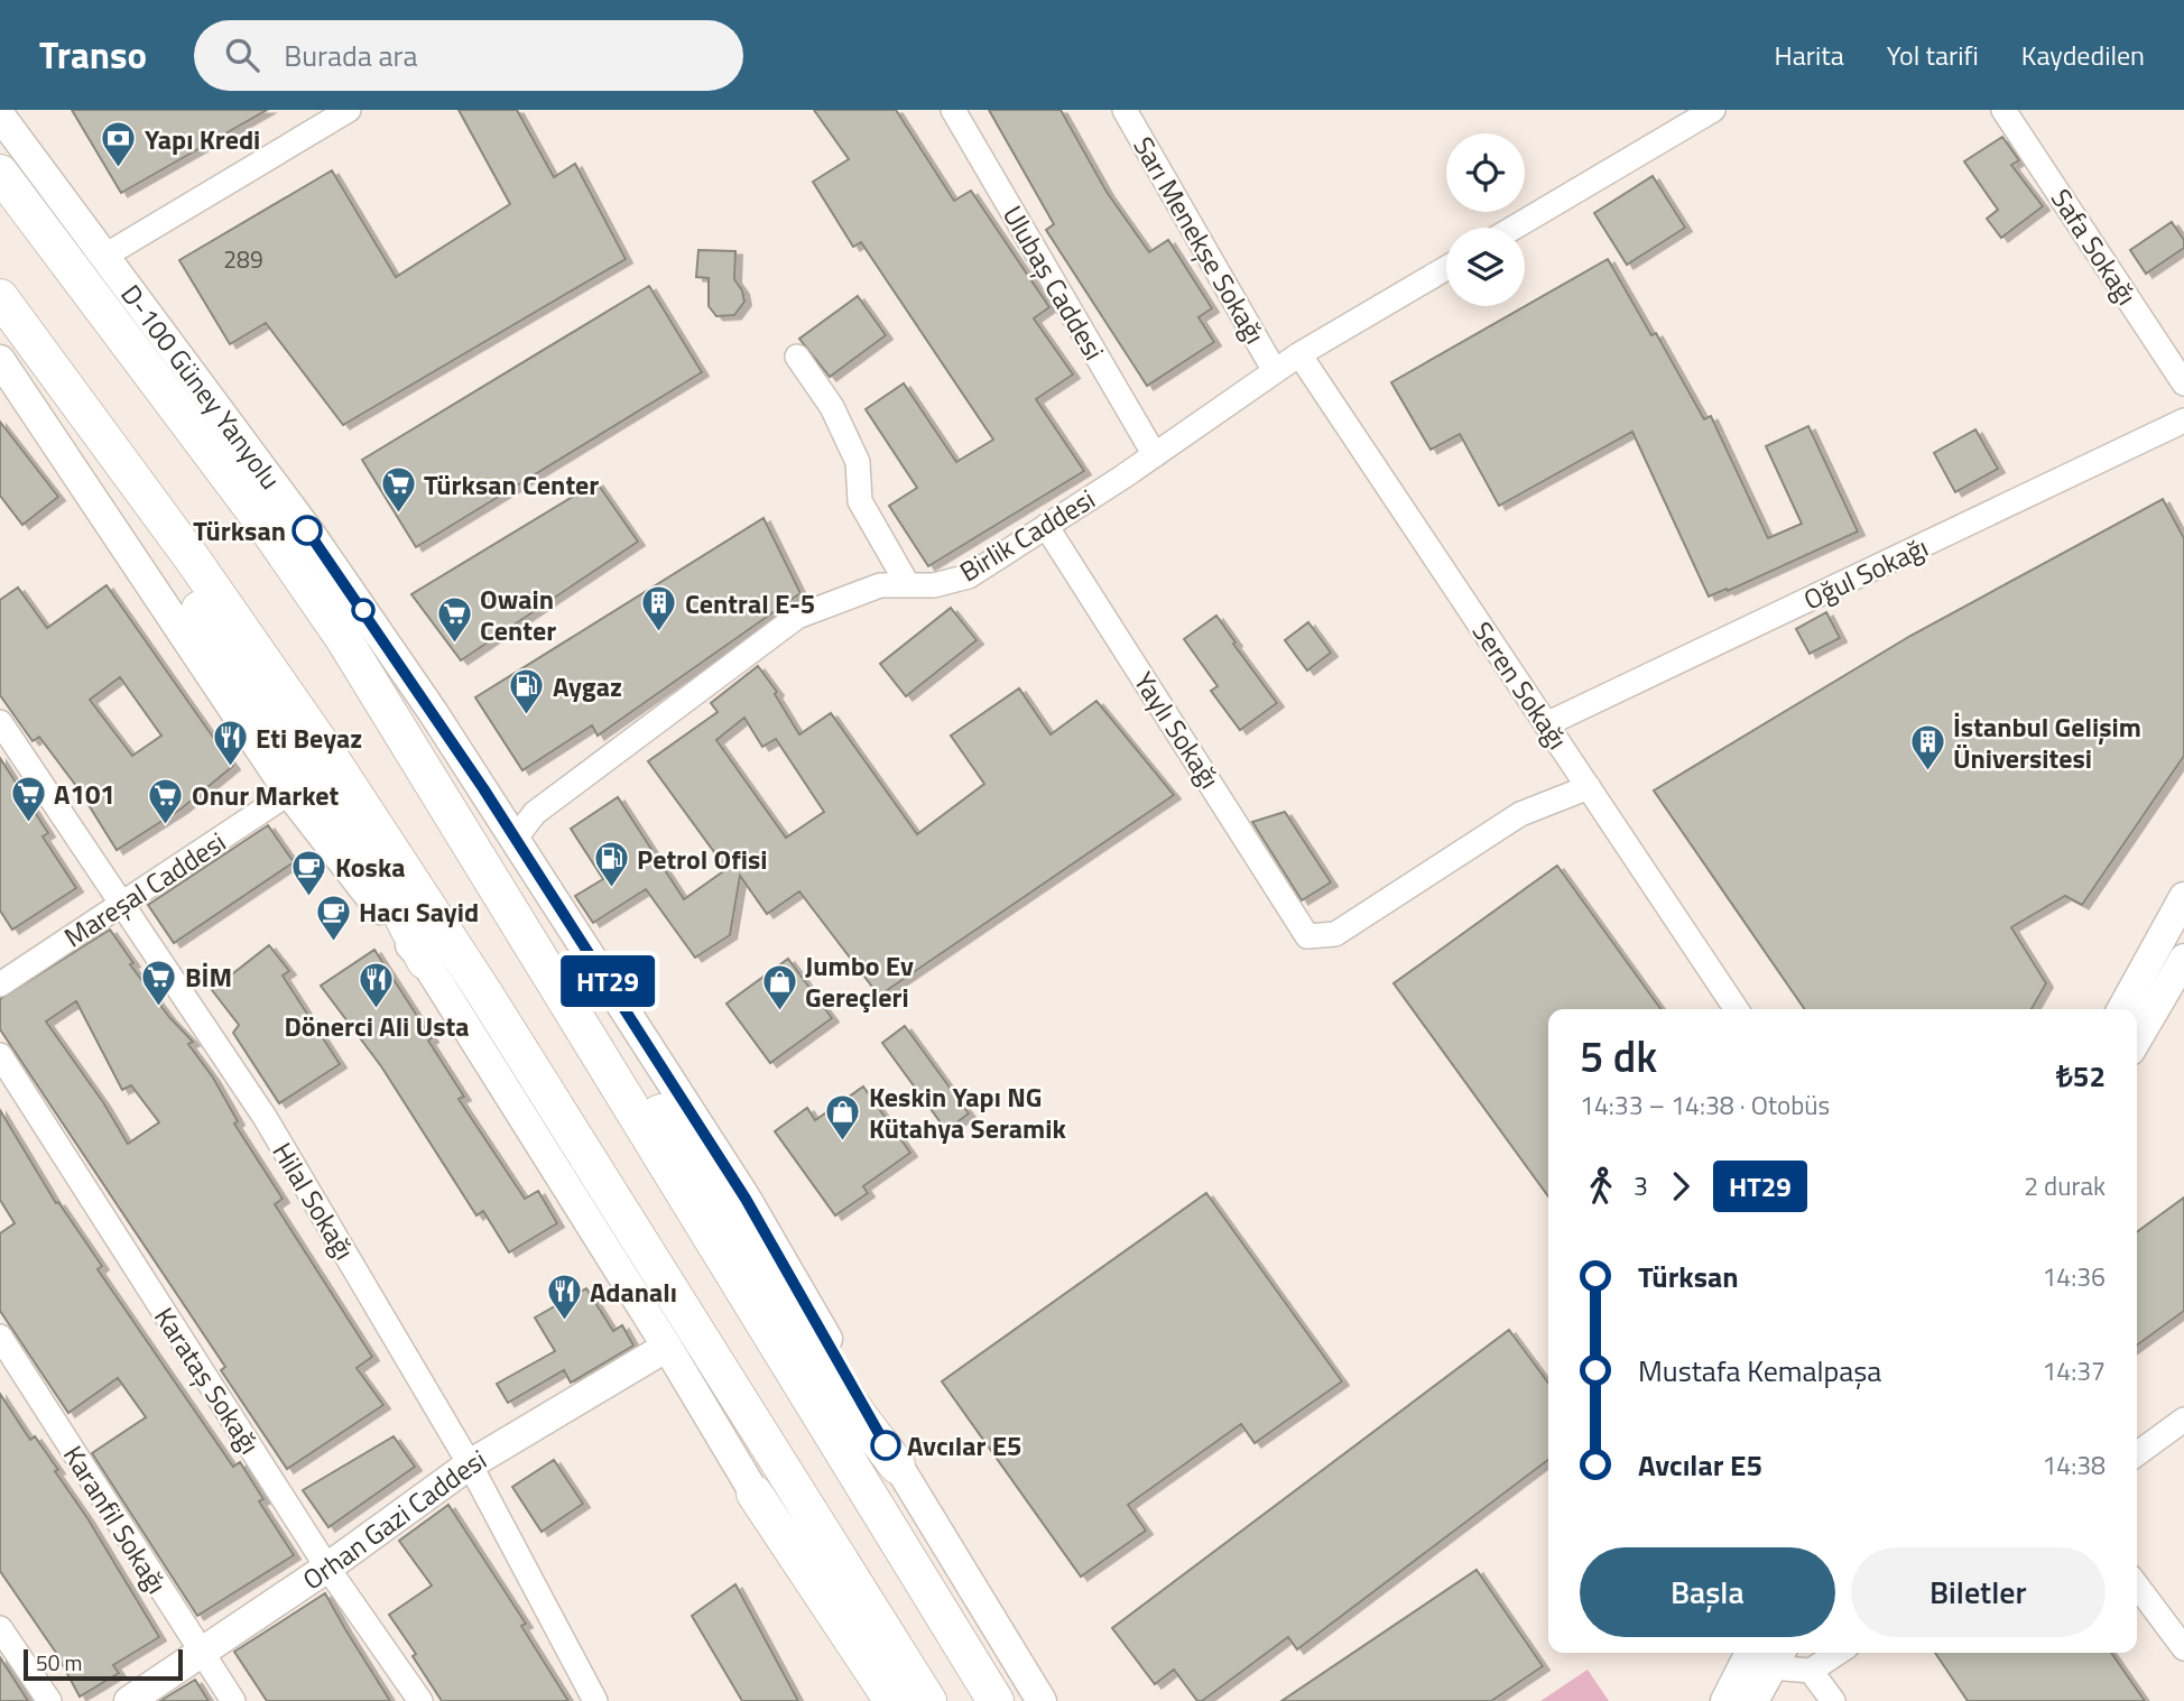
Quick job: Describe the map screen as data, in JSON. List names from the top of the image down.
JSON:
{
  "streets": {
    "main road": ["D-100 Güney Yanyolu", "Orhan Gazi Caddesi"],
    "street": [
      "Sarı Menekşe Sokağı",
      "Safa Sokağı",
      "Ulubaş Caddesi",
      "Birlik Caddesi",
      "Oğul Sokağı",
      "Seren Sokağı",
      "Yaylı Sokağı",
      "Mareşal Caddesi",
      "Hilal Sokağı",
      "Karataş Sokağı",
      "Karanfil Sokağı"
    ]
  },
  "crossings": [
    ["Sarı Menekşe Sokağı", "Birlik Caddesi"],
    ["Ulubaş Caddesi", "Birlik Caddesi"],
    ["D-100 Güney Yanyolu", "Birlik Caddesi"],
    ["Birlik Caddesi", "Seren Sokağı"],
    ["Birlik Caddesi", "Yaylı Sokağı"],
    ["Oğul Sokağı", "Seren Sokağı"],
    ["Seren Sokağı", "Yaylı Sokağı"],
    ["Mareşal Caddesi", "Hilal Sokağı"],
    ["Hilal Sokağı", "Orhan Gazi Caddesi"],
    ["Karataş Sokağı", "Orhan Gazi Caddesi"],
    ["Karanfil Sokağı", "Orhan Gazi Caddesi"]
  ],
  "places": {
    "bank": ["Yapı Kredi"],
    "supermarket": [
      "Türksan Center",
      "Owain Center",
      "A101",
      "Onur Market",
      "BİM"
    ],
    "other": ["Türksan", "Avcılar E5"],
    "building": ["Central E-5", "İstanbul Gelişim Üniversitesi"],
    "fuel station": ["Aygaz", "Petrol Ofisi"],
    "restaurant": ["Eti Beyaz", "Dönerci Ali Usta", "Adanalı"],
    "cafe": ["Koska", "Hacı Sayid"],
    "shop": ["Jumbo Ev Gereçleri", "Keskin Yapı NG Kütahya Seramik"]
  },
  "lines": ["bus line HT29"],
  "house_numbers": ["289"],
  "scale_bar": "50 m",
  "page": {
    "header": "Transo",
    "search": "Burada ara",
    "nav": ["Harita", "Yol tarifi", "Kaydedilen"],
    "on_map": "HT29",
    "heading": ["5 dk", "14:33 – 14:38 · Otobüs", "₺52"],
    "legs": ["3", "HT29", "2 durak"],
    "list": [
      {
        "name": "Türksan",
        "value": "14:36"
      },
      {
        "name": "Mustafa Kemalpaşa",
        "value": "14:37"
      },
      {
        "name": "Avcılar E5",
        "value": "14:38"
      }
    ],
    "buttons": ["Başla", "Biletler"],
    "scale": "50 m"
  }
}
